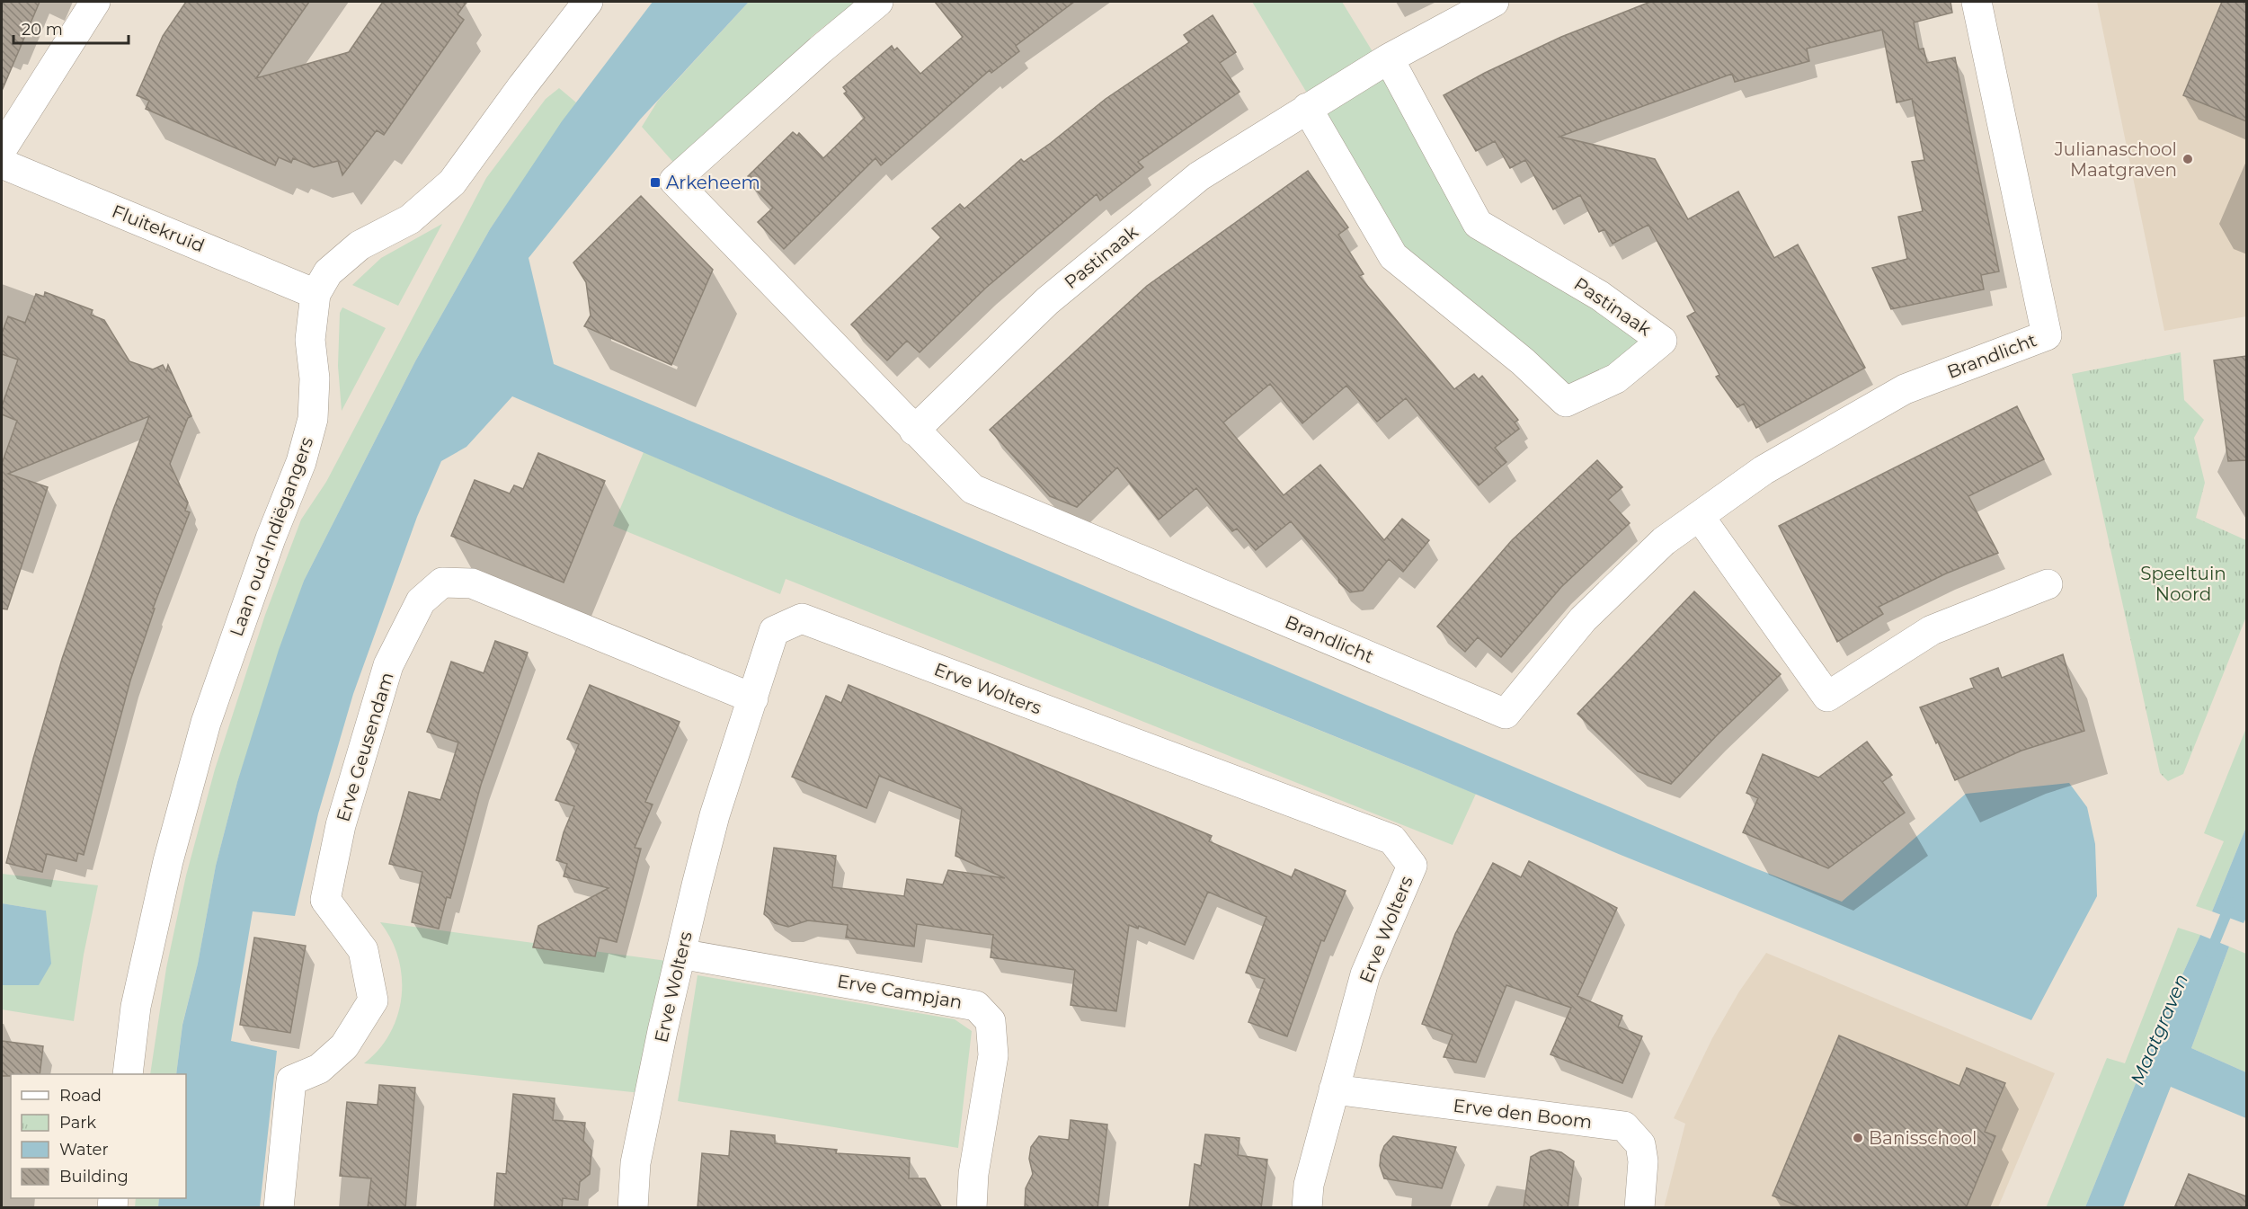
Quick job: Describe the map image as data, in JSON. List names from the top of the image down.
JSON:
{
  "streets": {
    "street": [
      "Fluitekruid",
      "Pastinaak",
      "Brandlicht",
      "Laan oud-Indiëgangers",
      "Erve Wolters",
      "Erve Geusendam",
      "Erve Campjan",
      "Erve den Boom"
    ]
  },
  "crossings": [
    ["Fluitekruid", "Laan oud-Indiëgangers"],
    ["Pastinaak", "Brandlicht"],
    ["Erve Wolters", "Erve Geusendam"],
    ["Erve Wolters", "Erve Campjan"],
    ["Erve Wolters", "Erve den Boom"]
  ],
  "water": ["Maatgraven"],
  "parks": ["Speeltuin Noord"],
  "places": {
    "other": ["Julianaschool Maatgraven", "Banisschool"],
    "transit": ["Arkeheem"]
  },
  "legend": [
    "Road",
    "Park",
    "Water",
    "Building"
  ],
  "scale_bar": "20 m"
}
